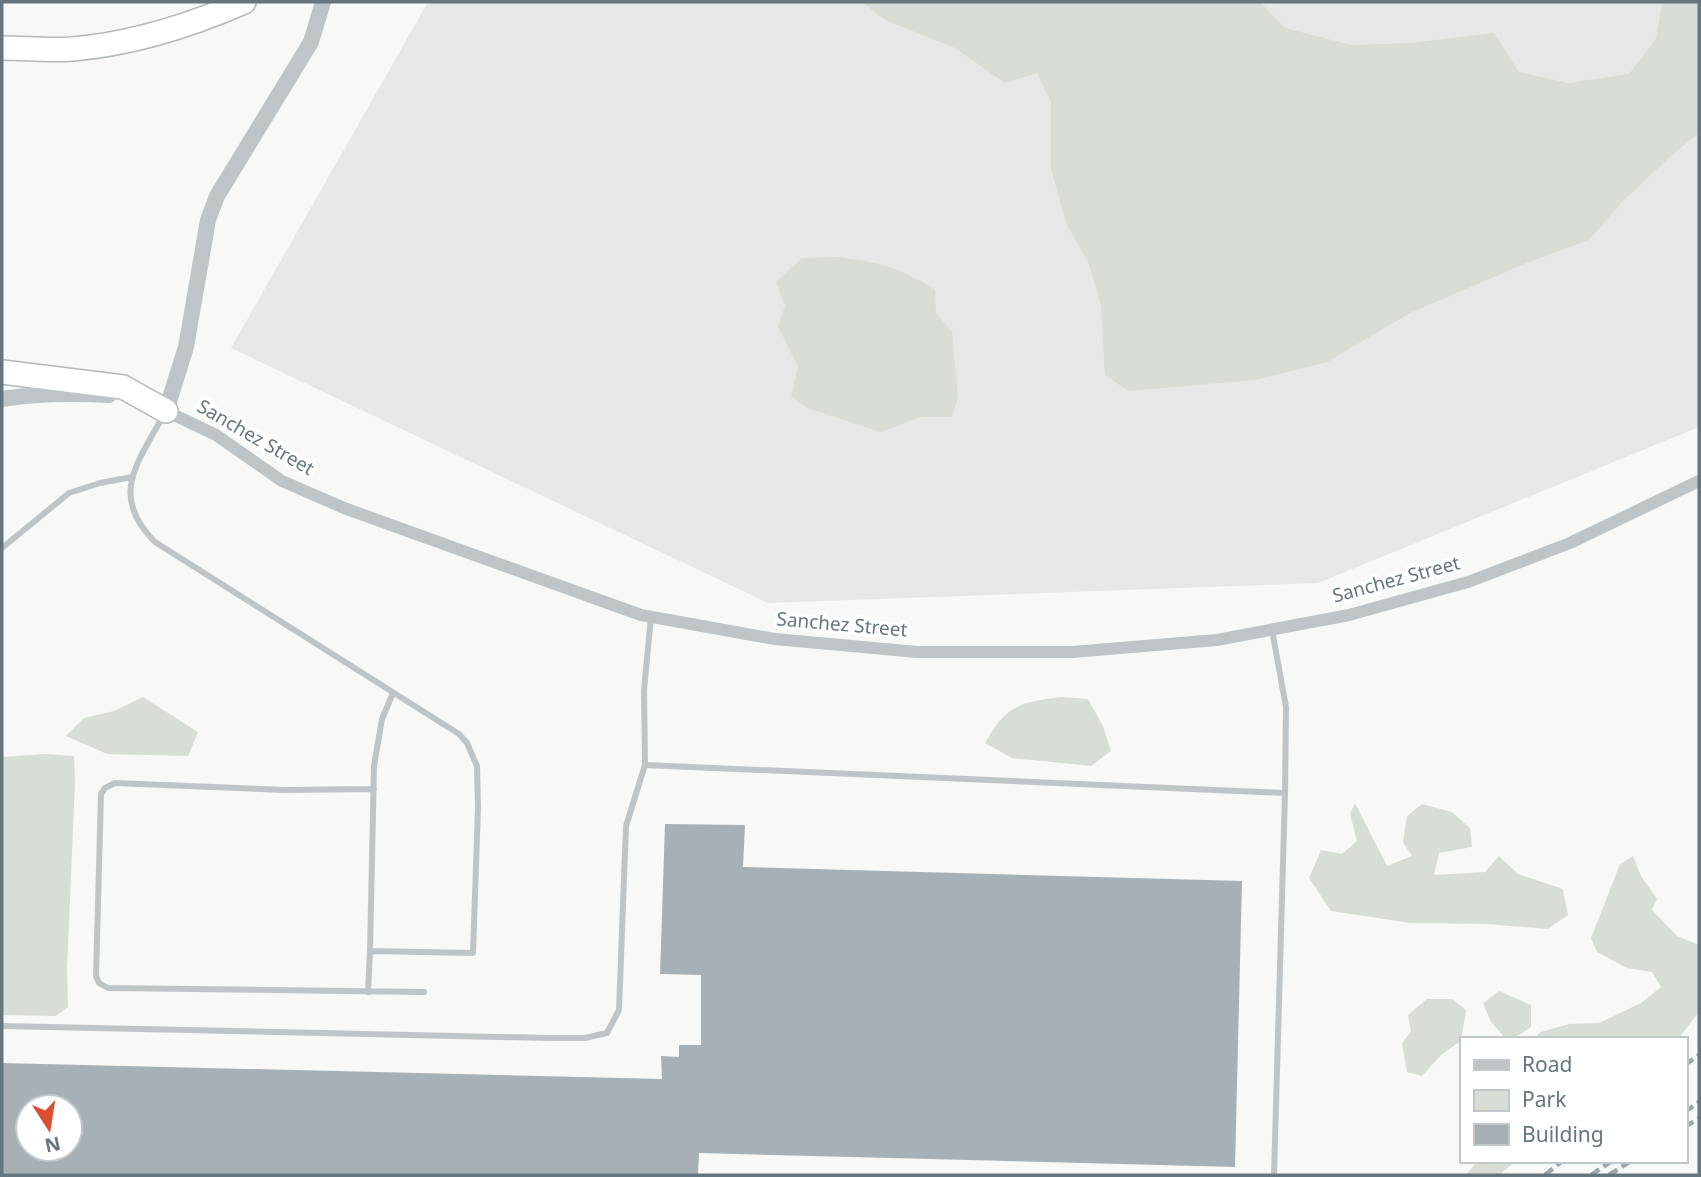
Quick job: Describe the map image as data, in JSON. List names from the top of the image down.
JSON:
{
  "streets": {
    "street": ["Sanchez Street"]
  },
  "legend": ["Road", "Park", "Building"],
  "north": "bottom"
}
